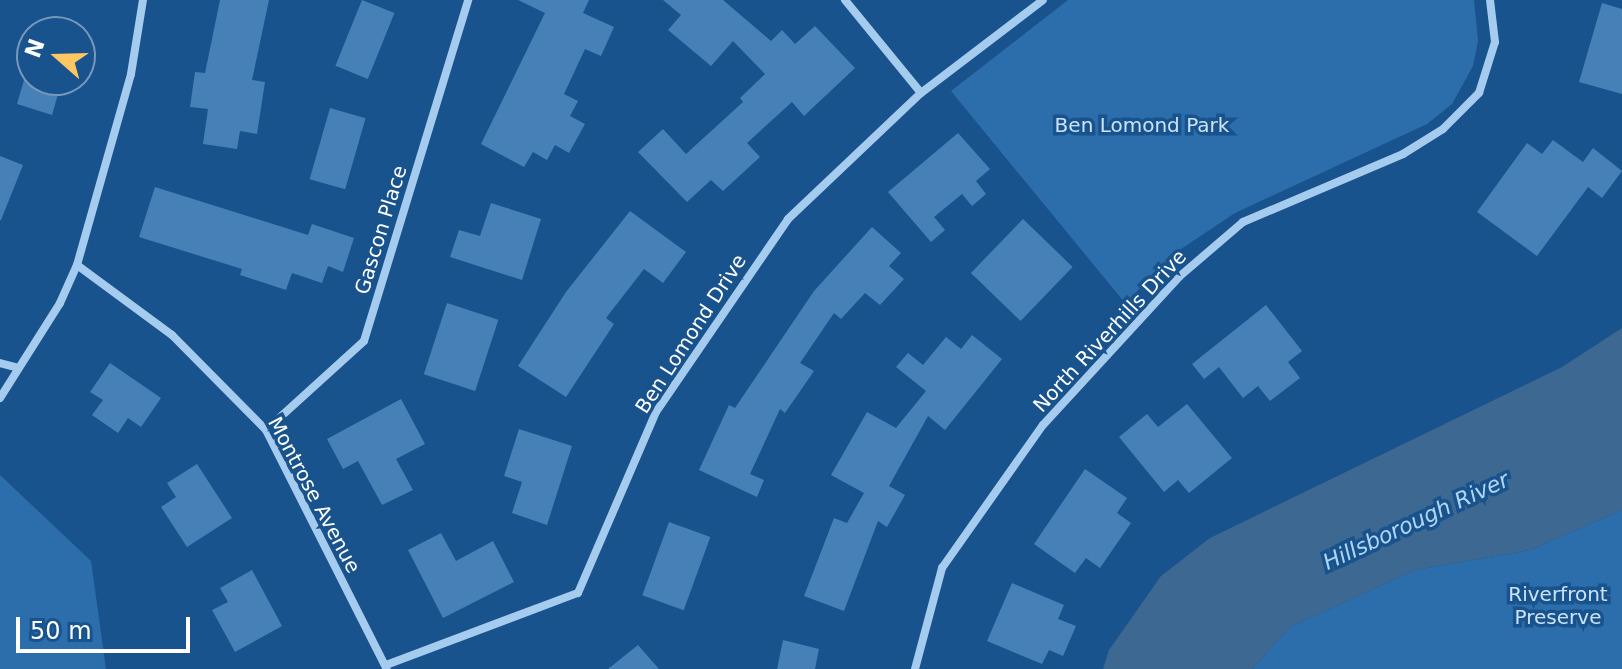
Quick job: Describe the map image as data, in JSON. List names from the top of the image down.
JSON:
{
  "streets": {
    "street": [
      "Gascon Place",
      "North Riverhills Drive",
      "Ben Lomond Drive",
      "Montrose Avenue"
    ]
  },
  "crossings": [
    ["Gascon Place", "Montrose Avenue"],
    ["Ben Lomond Drive", "Montrose Avenue"]
  ],
  "water": ["Hillsborough River"],
  "parks": ["Ben Lomond Park", "Riverfront Preserve"],
  "scale_bar": "50 m",
  "north": "left"
}
